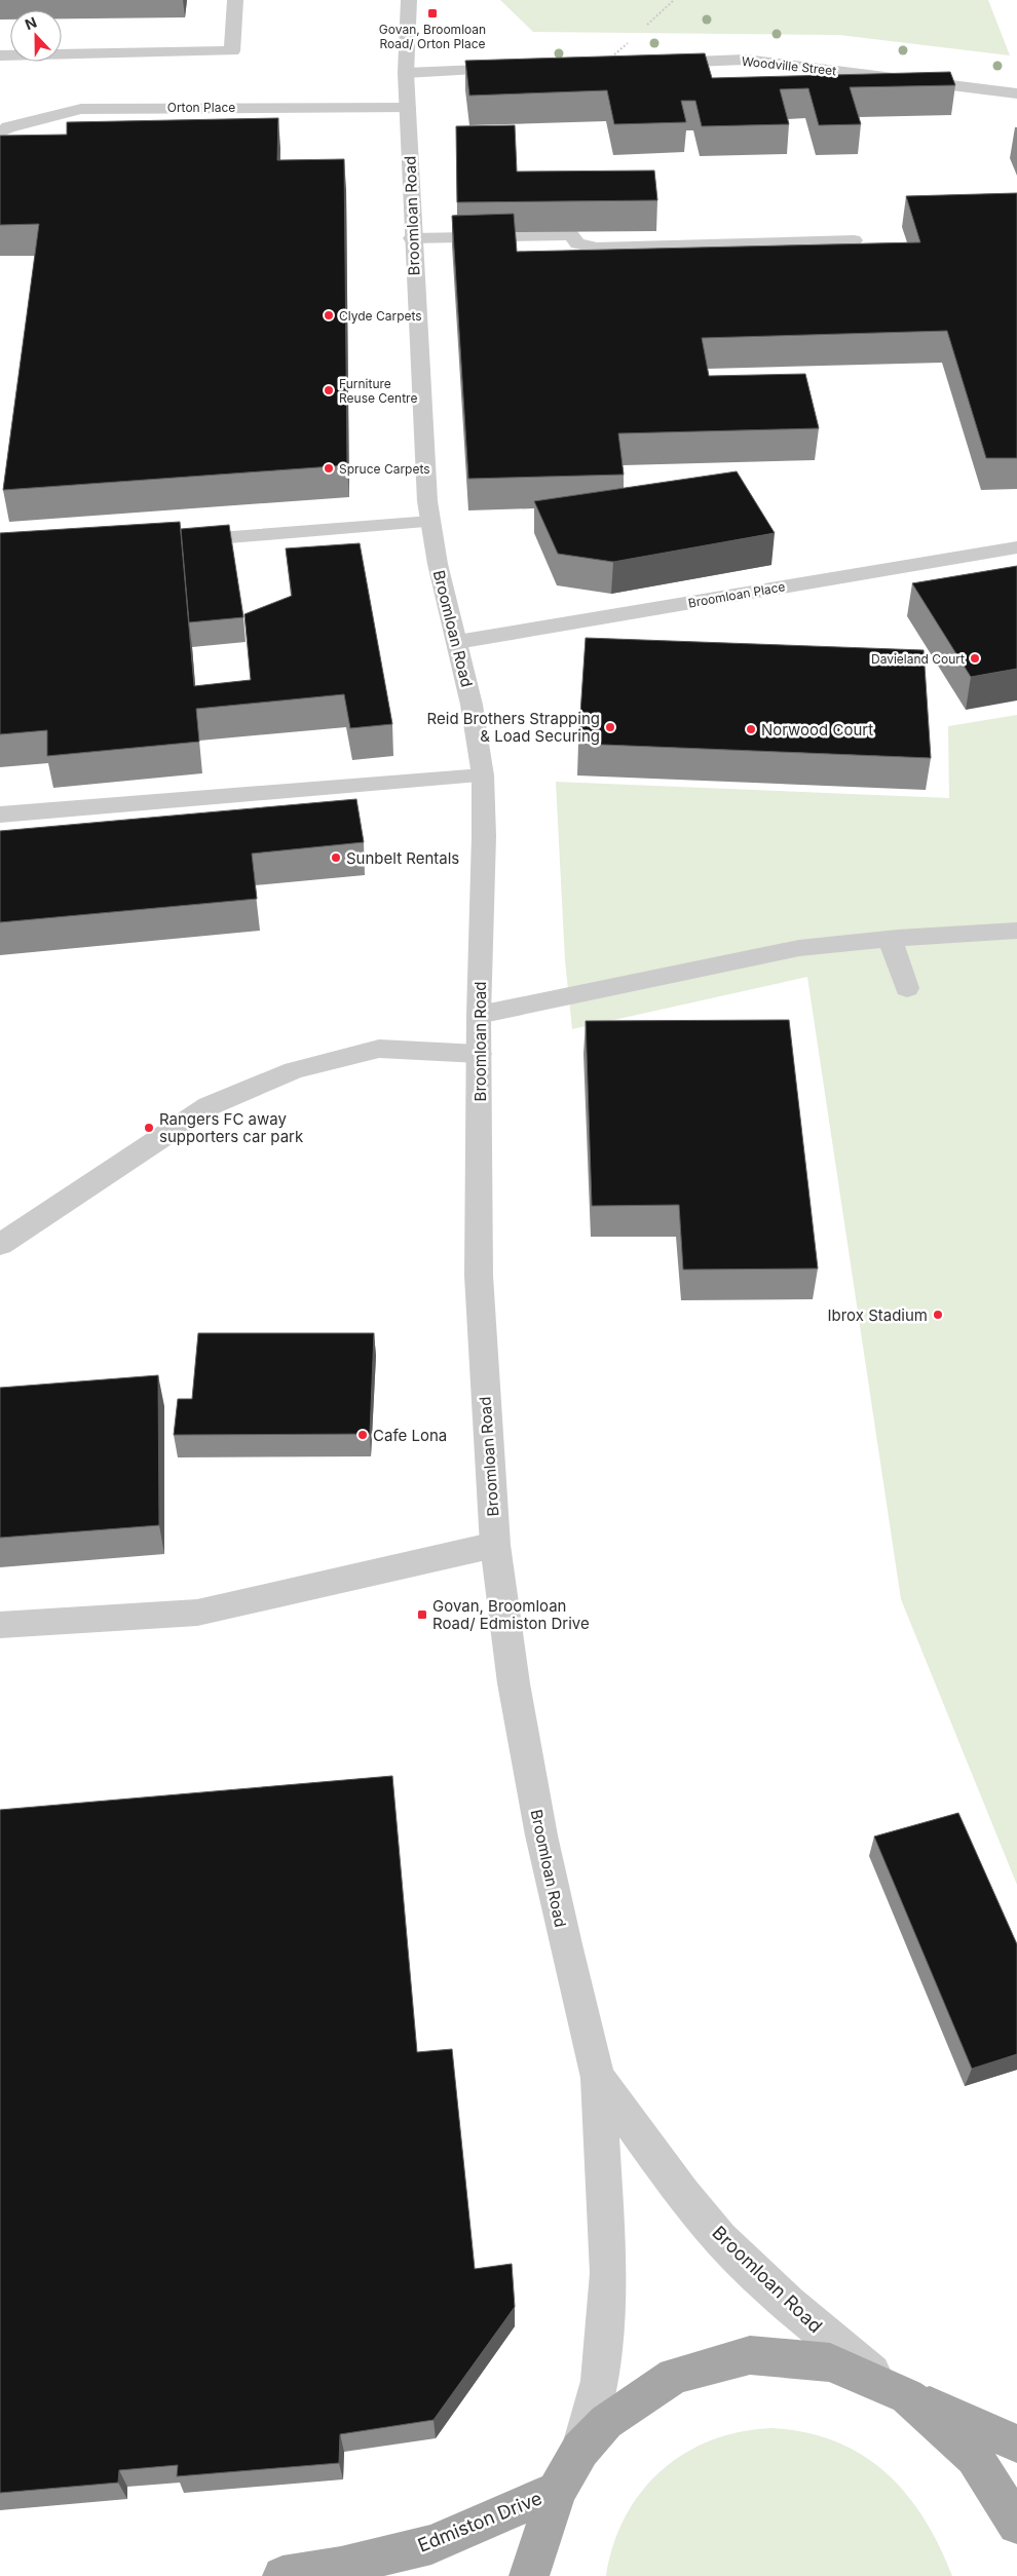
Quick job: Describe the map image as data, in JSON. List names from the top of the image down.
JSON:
{
  "streets": {
    "main road": ["Edmiston Drive"],
    "street": [
      "Woodville Street",
      "Orton Place",
      "Broomloan Road",
      "Broomloan Place"
    ]
  },
  "crossings": [
    ["Orton Place", "Broomloan Road"],
    ["Broomloan Road", "Broomloan Place"]
  ],
  "places": {
    "transit": ["Govan, Broomloan Road/ Orton Place", "Govan, Broomloan Road/ Edmiston Drive"],
    "other": [
      "Clyde Carpets",
      "Furniture Reuse Centre",
      "Spruce Carpets",
      "Davieland Court",
      "Reid Brothers Strapping & Load Securing",
      "Norwood Court",
      "Sunbelt Rentals",
      "Rangers FC away supporters car park",
      "Ibrox Stadium",
      "Cafe Lona"
    ]
  },
  "north": "top"
}
